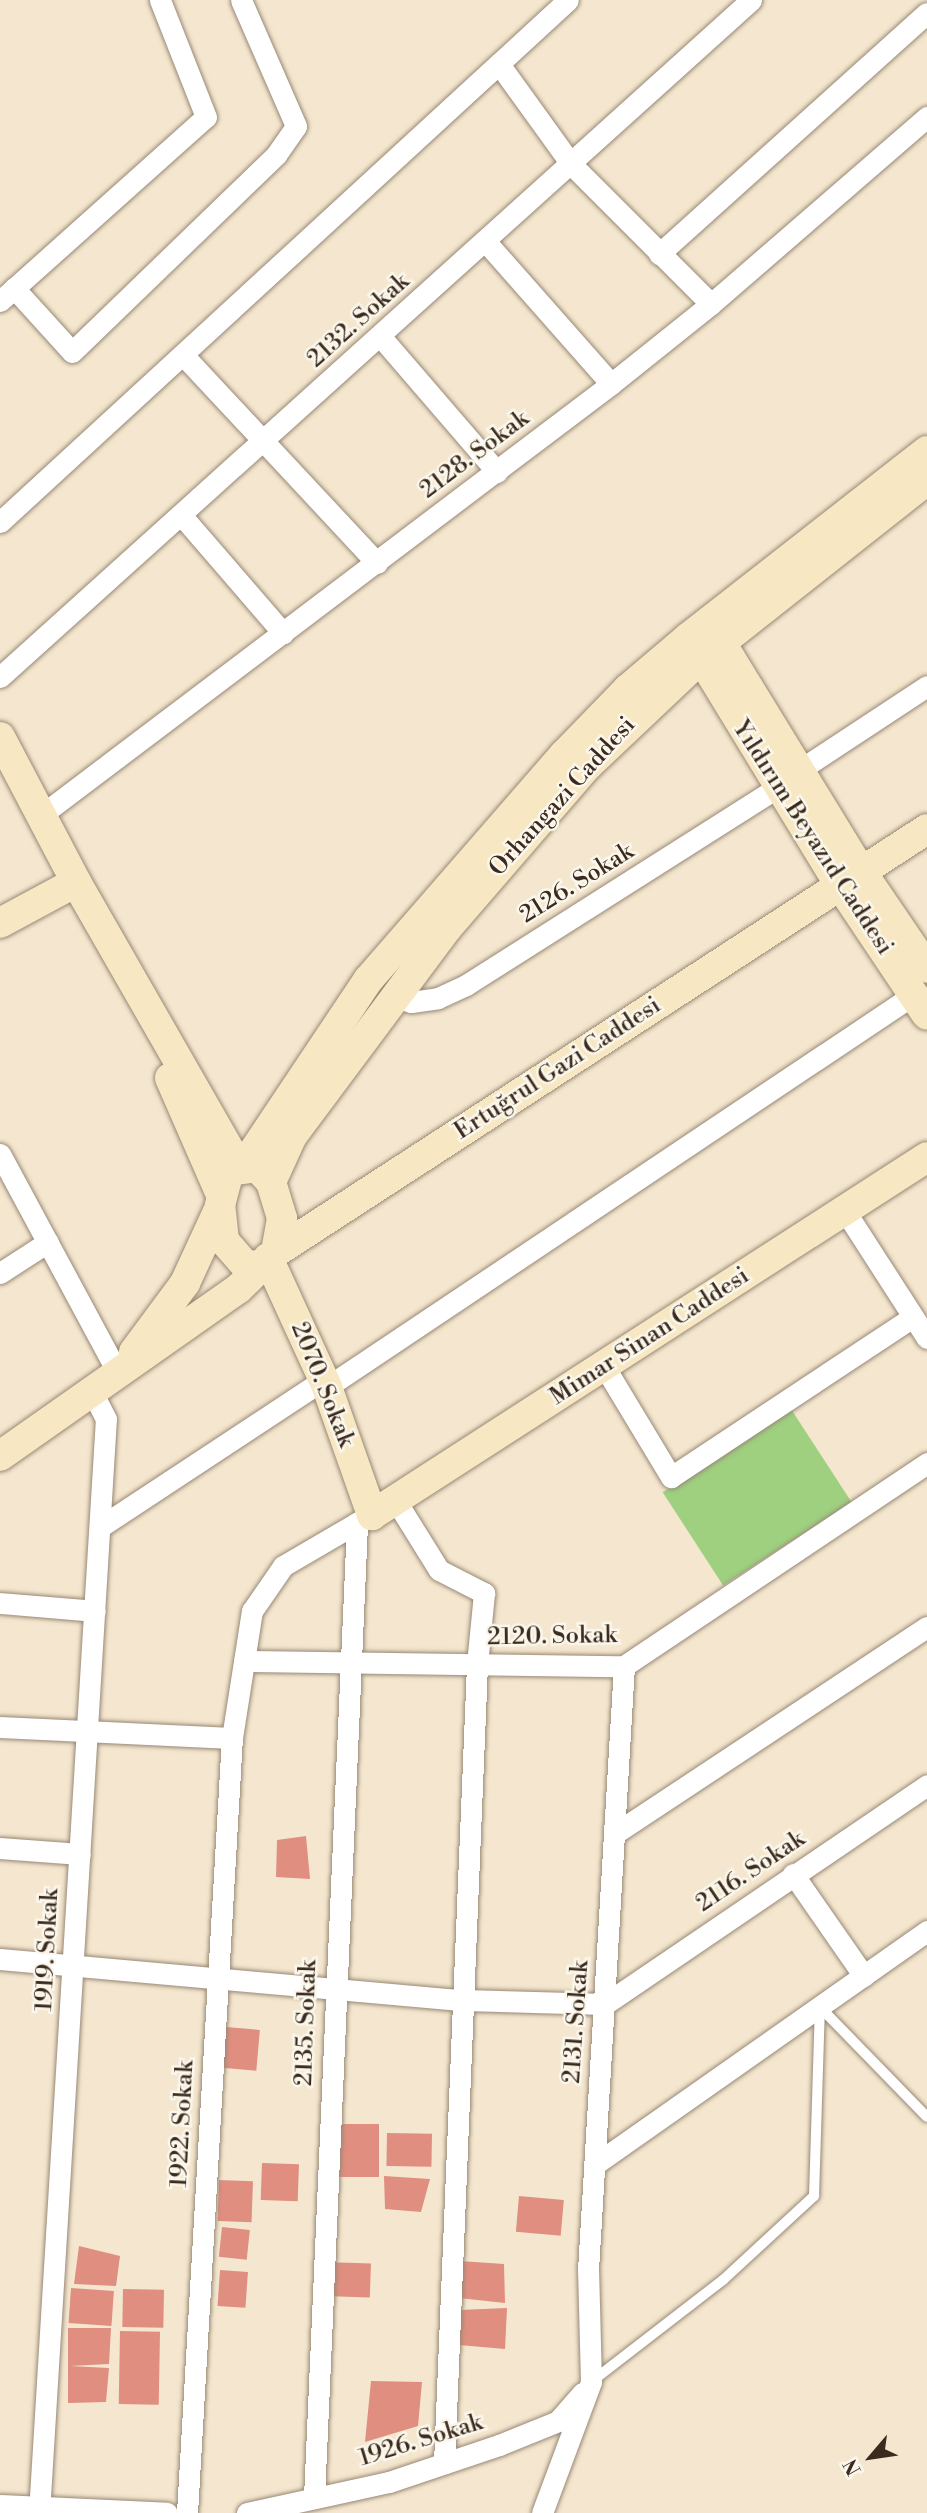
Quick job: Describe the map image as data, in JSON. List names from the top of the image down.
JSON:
{
  "streets": {
    "main road": [
      "Orhangazi Caddesi",
      "Yıldırım Beyazıd Caddesi",
      "Ertuğrul Gazi Caddesi",
      "Mimar Sinan Caddesi",
      "2070. Sokak"
    ],
    "street": [
      "2132. Sokak",
      "2128. Sokak",
      "2126. Sokak",
      "2120. Sokak",
      "2116. Sokak",
      "1919. Sokak",
      "2131. Sokak",
      "2135. Sokak",
      "1922. Sokak",
      "1926. Sokak"
    ]
  },
  "crossings": [
    ["Orhangazi Caddesi", "Yıldırım Beyazıd Caddesi"],
    ["Orhangazi Caddesi", "2126. Sokak"],
    ["Orhangazi Caddesi", "Ertuğrul Gazi Caddesi"],
    ["Orhangazi Caddesi", "2070. Sokak"],
    ["Yıldırım Beyazıd Caddesi", "2126. Sokak"],
    ["Yıldırım Beyazıd Caddesi", "Ertuğrul Gazi Caddesi"],
    ["Ertuğrul Gazi Caddesi", "2070. Sokak"],
    ["Mimar Sinan Caddesi", "2070. Sokak"],
    ["Mimar Sinan Caddesi", "2135. Sokak"],
    ["Mimar Sinan Caddesi", "1922. Sokak"],
    ["2070. Sokak", "2135. Sokak"],
    ["2070. Sokak", "1922. Sokak"],
    ["2120. Sokak", "2131. Sokak"],
    ["2120. Sokak", "2135. Sokak"],
    ["2120. Sokak", "1922. Sokak"],
    ["2116. Sokak", "2131. Sokak"],
    ["2131. Sokak", "1926. Sokak"],
    ["2135. Sokak", "1922. Sokak"],
    ["2135. Sokak", "1926. Sokak"]
  ],
  "north": "bottom left"
}
